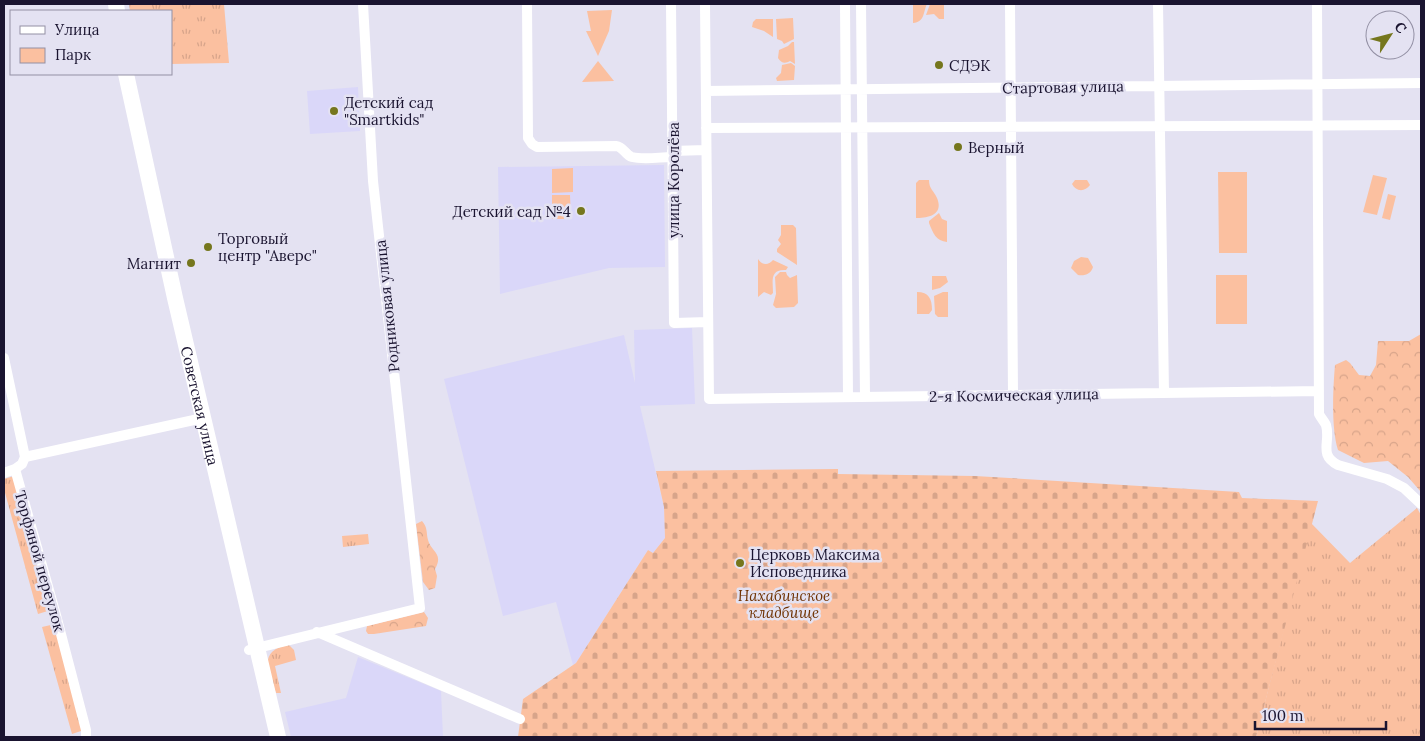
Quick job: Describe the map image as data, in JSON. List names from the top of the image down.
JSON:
{
  "streets": {
    "main road": ["Советская улица"],
    "street": [
      "Стартовая улица",
      "улица Королёва",
      "Родниковая улица",
      "2-я Космическая улица",
      "Торфяной переулок"
    ]
  },
  "crossings": [
    ["улица Королёва", "2-я Космическая улица"]
  ],
  "parks": ["Нахабинское кладбище"],
  "places": [
    "СДЭК",
    "Детский сад \"Smartkids\"",
    "Верный",
    "Детский сад №4",
    "Торговый центр \"Аверс\"",
    "Магнит",
    "Церковь Максима Исповедника"
  ],
  "legend": ["Улица", "Парк"],
  "scale_bar": "100 m",
  "north": "top right"
}
